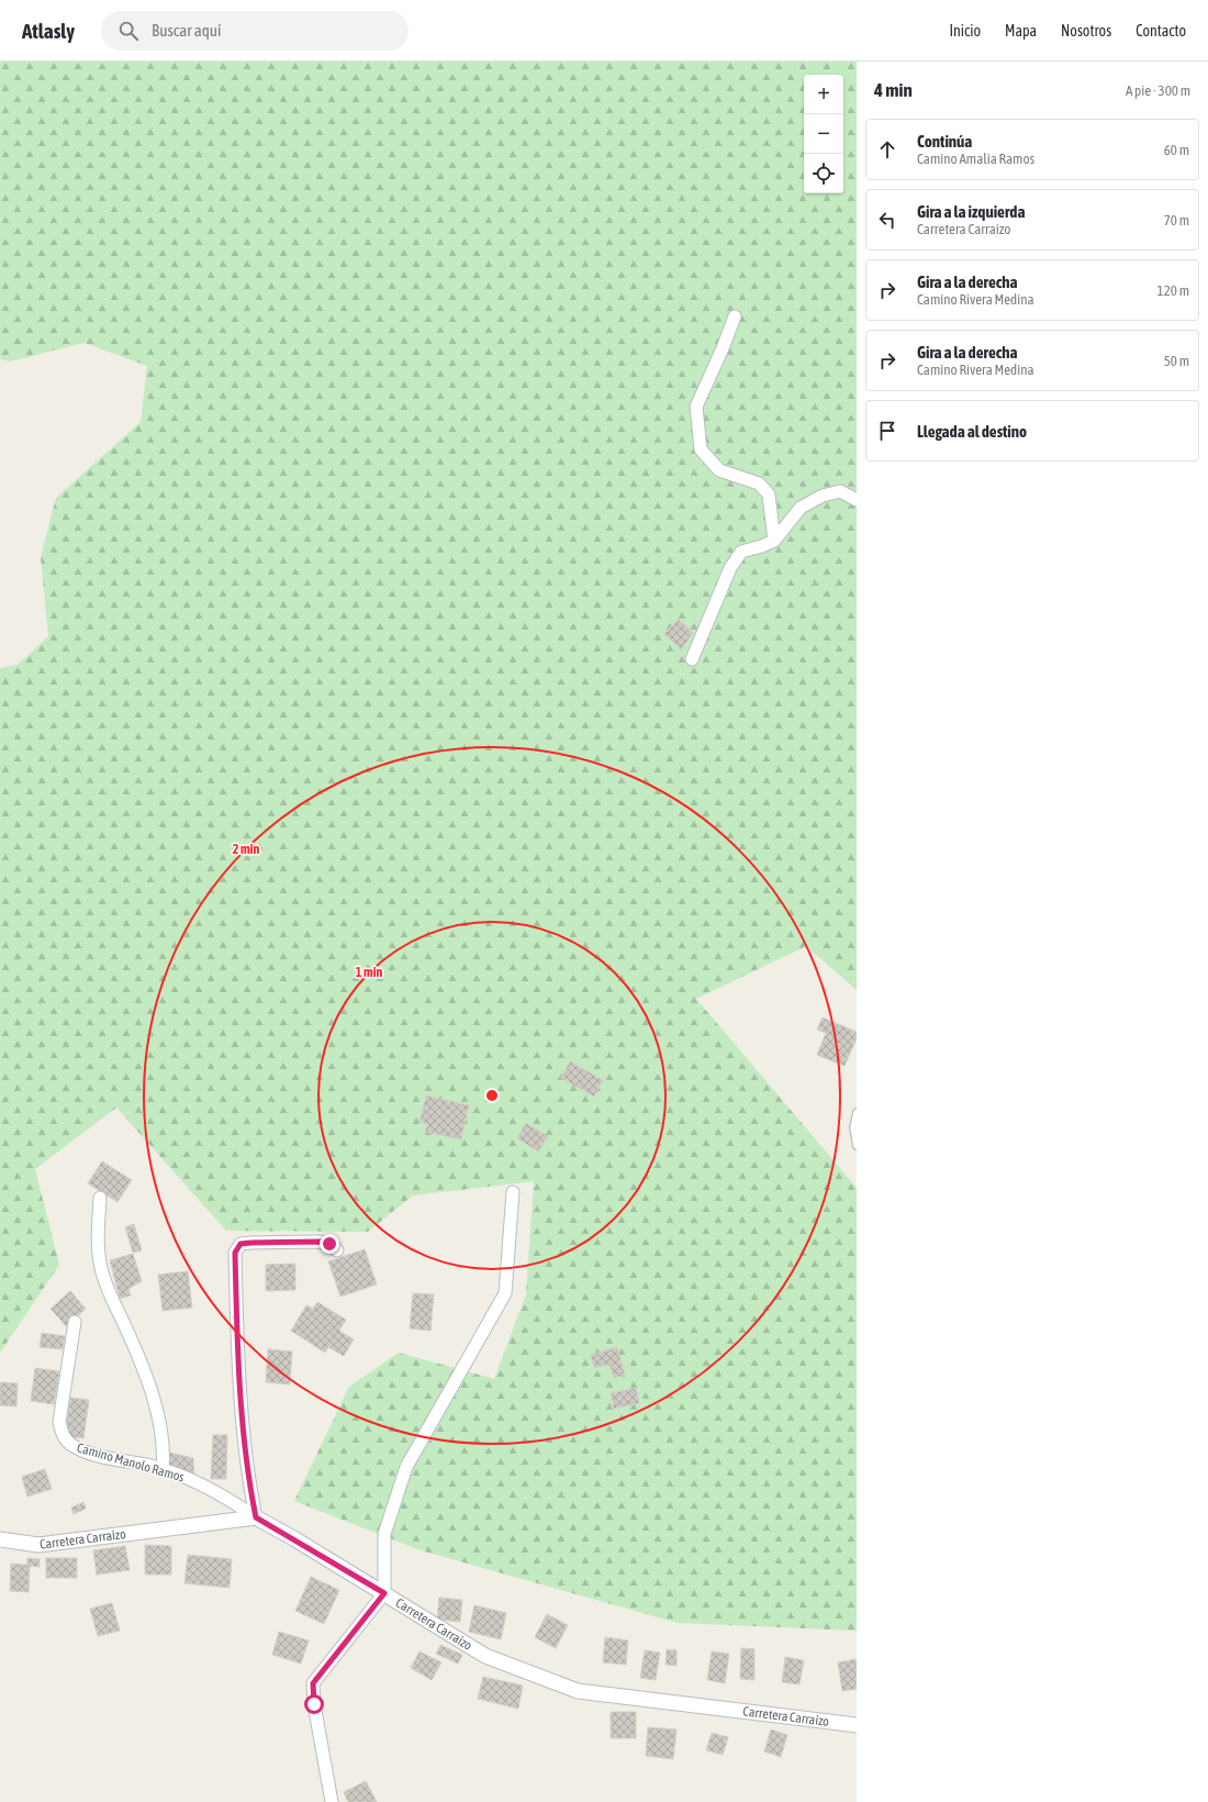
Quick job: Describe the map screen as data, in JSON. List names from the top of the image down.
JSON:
{
  "streets": {
    "street": ["Camino Manolo Ramos", "Carretera Carraízo"]
  },
  "crossings": [
    ["Camino Manolo Ramos", "Carretera Carraízo"]
  ],
  "page": {
    "header": "Atlasly",
    "search": "Buscar aquí",
    "nav": [
      "Inicio",
      "Mapa",
      "Nosotros",
      "Contacto"
    ],
    "heading": ["4 min", "A pie · 300 m"],
    "map_buttons": ["+", "−"],
    "list": [
      ["Continúa", "Camino Amalia Ramos", "60 m"],
      ["Gira a la izquierda", "Carretera Carraízo", "70 m"],
      ["Gira a la derecha", "Camino Rivera Medina", "120 m"],
      ["Gira a la derecha", "Camino Rivera Medina", "50 m"],
      "Llegada al destino"
    ]
  },
  "rings": ["2 min", "1 min"]
}
